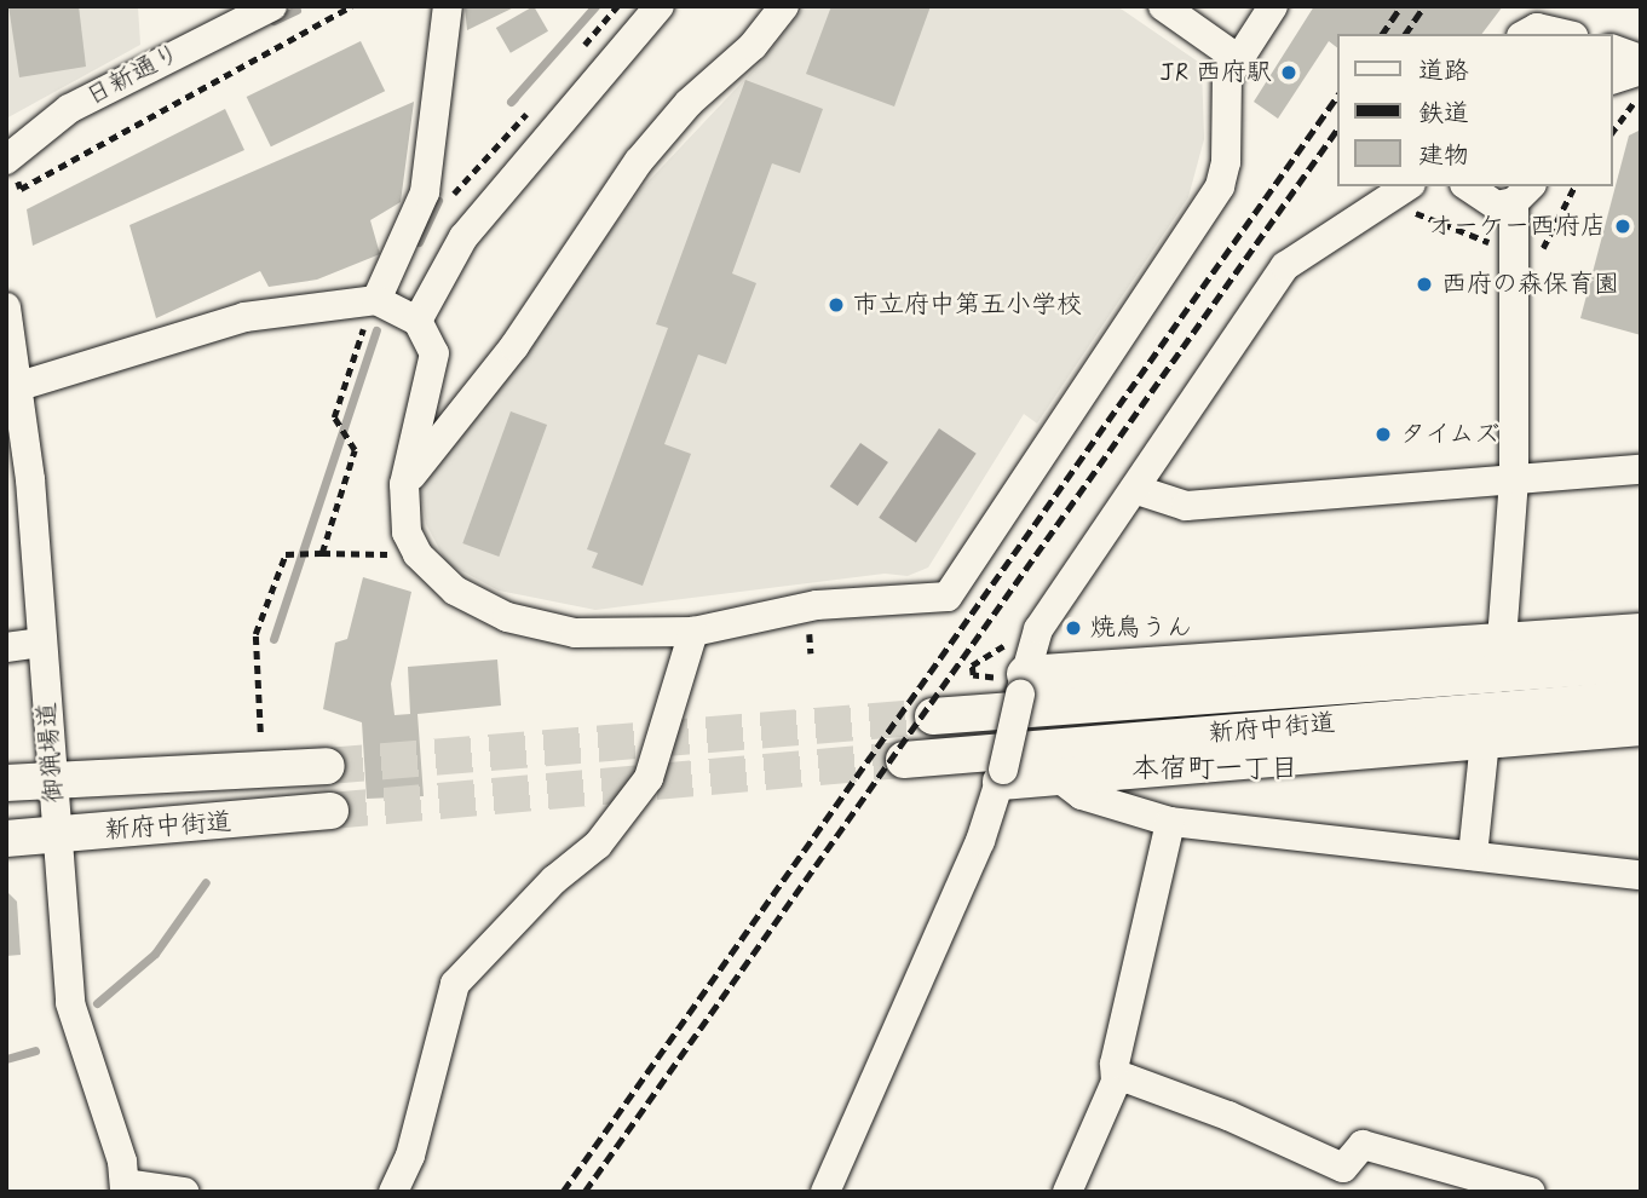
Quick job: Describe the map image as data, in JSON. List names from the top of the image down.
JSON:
{
  "streets": {
    "main road": ["新府中街道"],
    "street": ["日新通り", "御猟場道"]
  },
  "crossings": [
    ["新府中街道", "御猟場道"]
  ],
  "districts": ["本宿町一丁目"],
  "places": [
    "JR 西府駅",
    "オーケー西府店",
    "西府の森保育園",
    "市立府中第五小学校",
    "タイムズ",
    "焼鳥うん"
  ],
  "legend": ["道路", "鉄道", "建物"]
}
